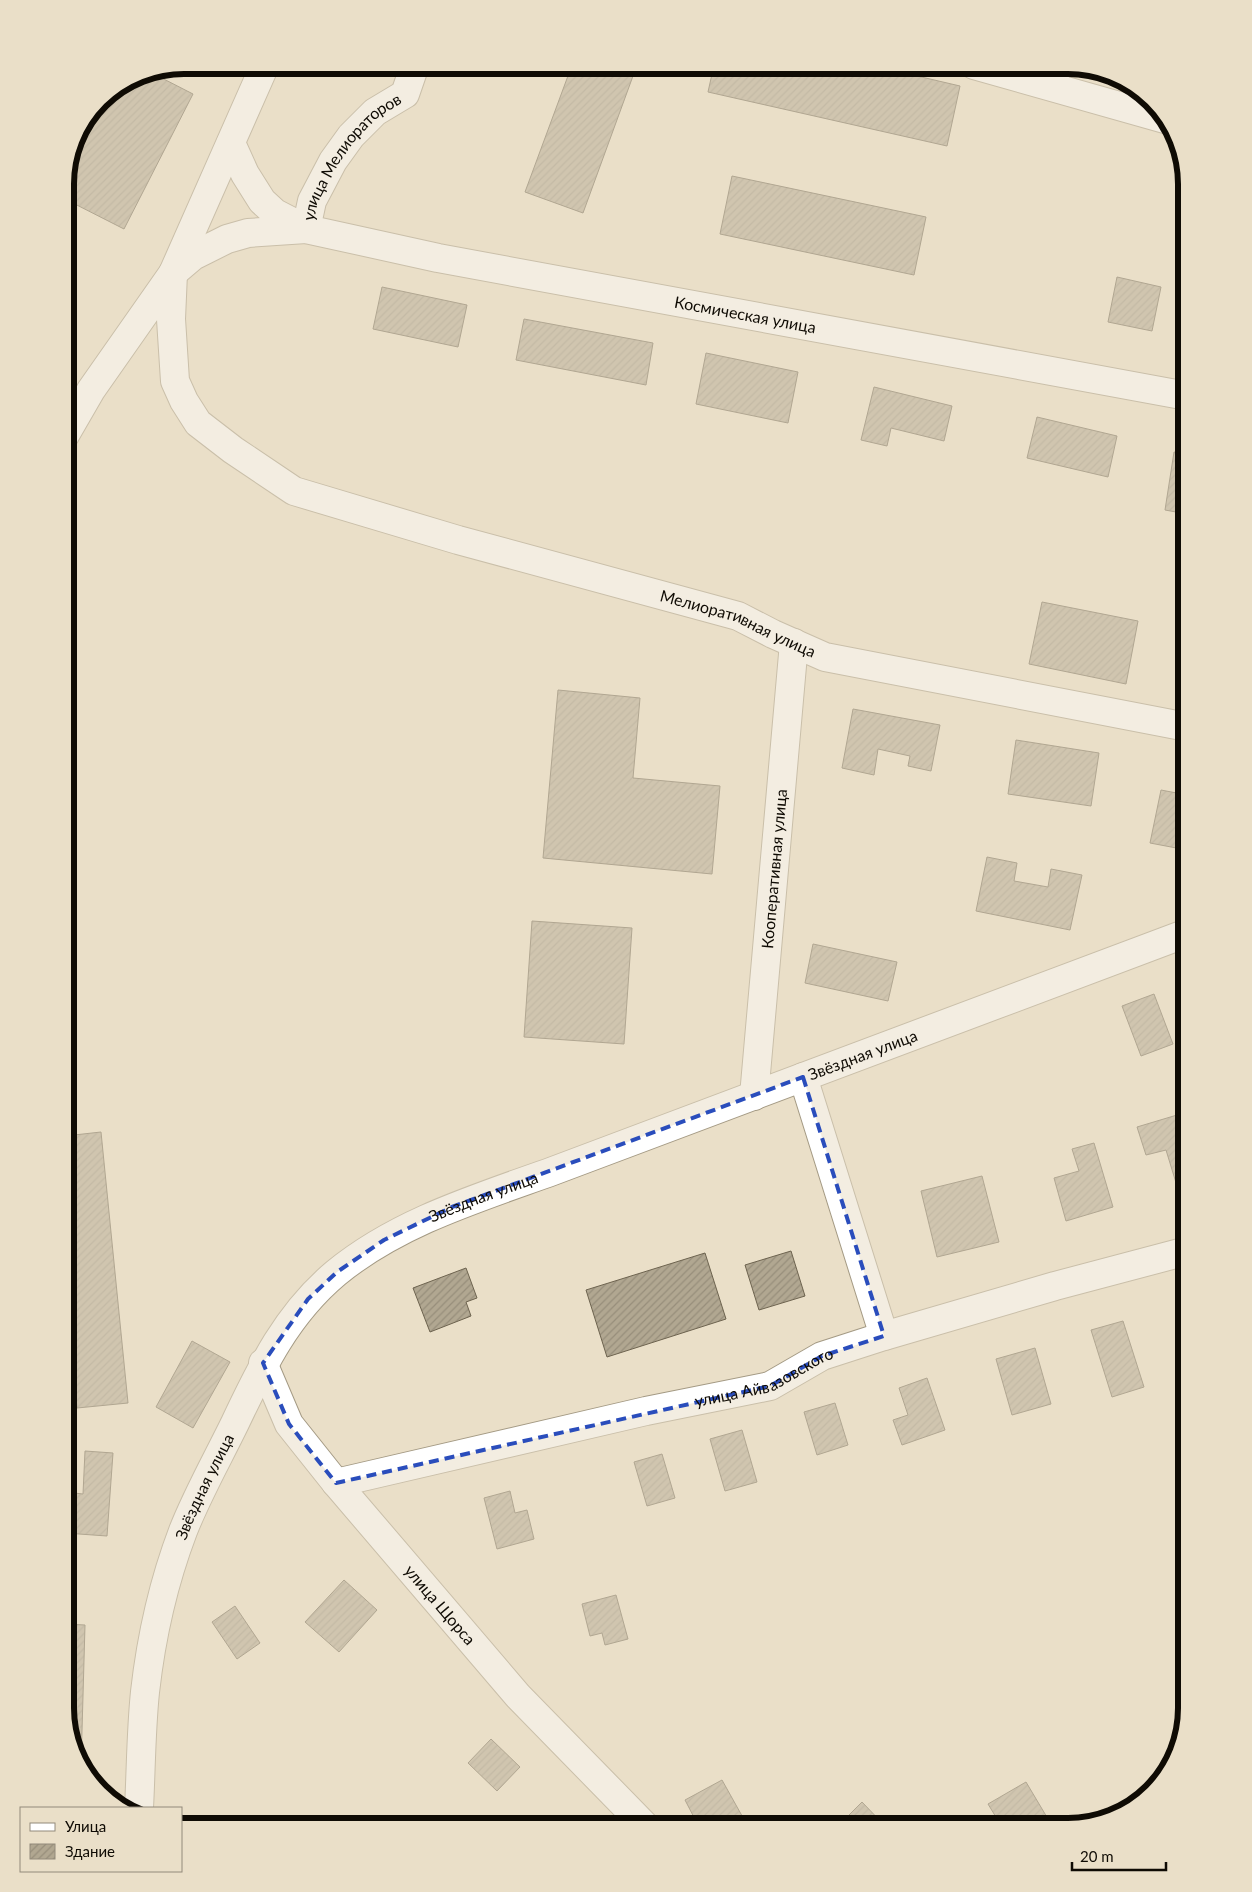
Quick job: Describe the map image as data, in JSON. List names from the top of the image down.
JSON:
{
  "streets": {
    "street": [
      "улица Мелиораторов",
      "Космическая улица",
      "Мелиоративная улица",
      "Кооперативная улица",
      "Звёздная улица",
      "улица Айвазовского",
      "улица Щорса"
    ]
  },
  "crossings": [
    ["улица Мелиораторов", "Космическая улица"],
    ["Мелиоративная улица", "Кооперативная улица"],
    ["Кооперативная улица", "Звёздная улица"],
    ["Звёздная улица", "улица Щорса"],
    ["улица Айвазовского", "улица Щорса"]
  ],
  "legend": ["Улица", "Здание"],
  "scale_bar": "20 m"
}
